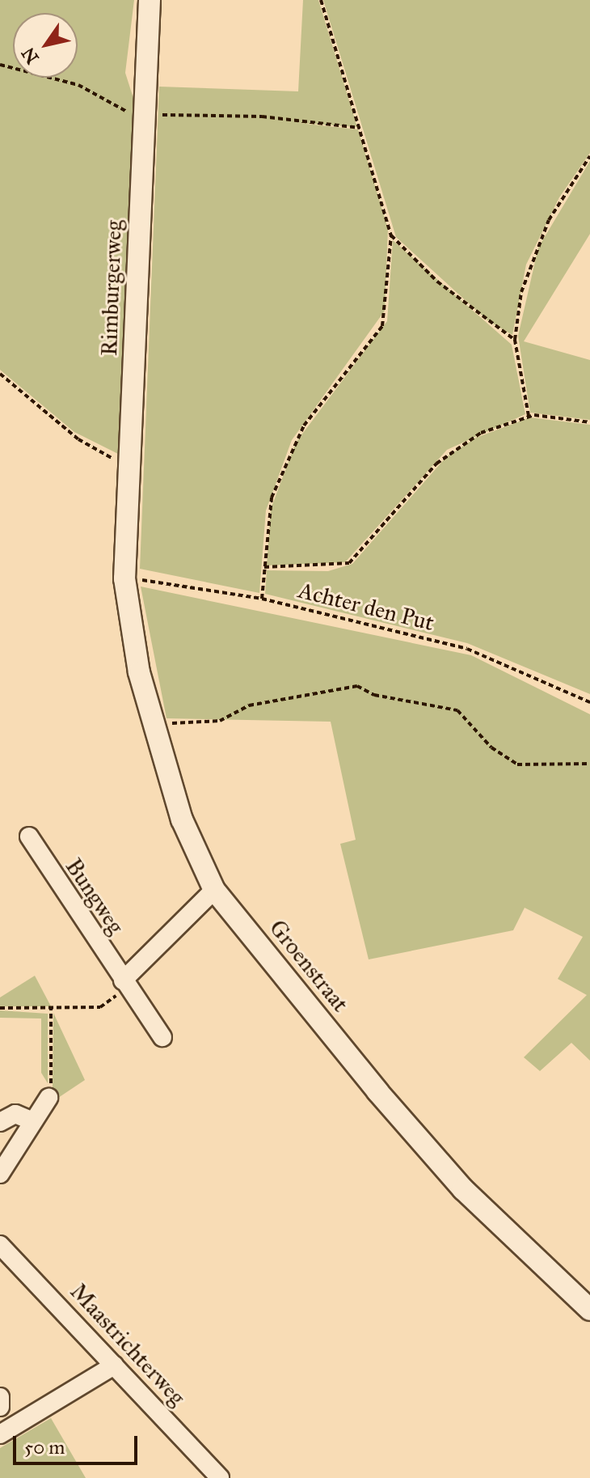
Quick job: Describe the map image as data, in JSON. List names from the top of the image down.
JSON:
{
  "streets": {
    "street": [
      "Rimburgerweg",
      "Bungweg",
      "Groenstraat",
      "Maastrichterweg"
    ],
    "path": ["Achter den Put"]
  },
  "crossings": [
    ["Rimburgerweg", "Achter den Put"],
    ["Rimburgerweg", "Groenstraat"],
    ["Achter den Put", "Groenstraat"]
  ],
  "scale_bar": "50 m",
  "north": "bottom left"
}
